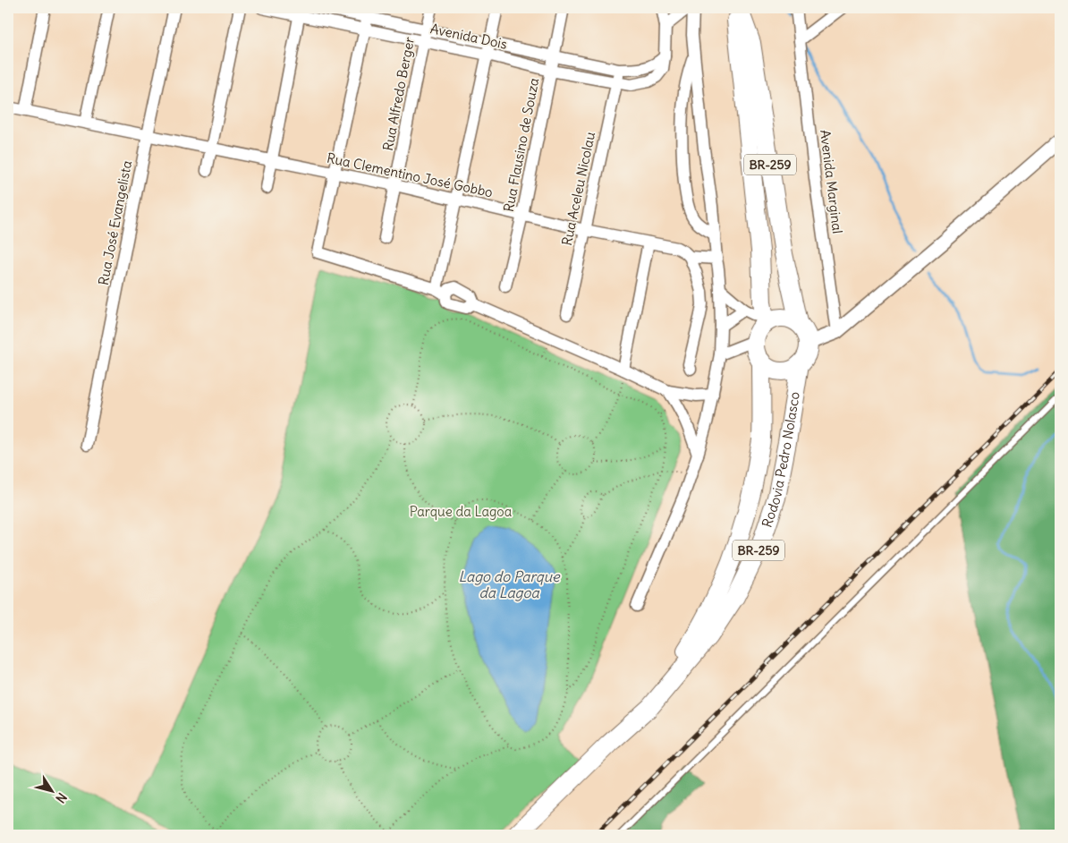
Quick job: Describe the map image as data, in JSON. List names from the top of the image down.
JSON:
{
  "streets": {
    "highway": ["BR-259", "Rodovia Pedro Nolasco"],
    "street": [
      "Avenida Dois",
      "Rua Alfredo Berger",
      "Rua Flausino de Souza",
      "Rua Clementino José Gobbo",
      "Avenida Marginal",
      "Rua Aceleu Nicolau",
      "Rua José Evangelista"
    ]
  },
  "crossings": [
    ["Avenida Dois", "Rua Alfredo Berger"],
    ["Avenida Dois", "Rua Flausino de Souza"],
    ["Avenida Dois", "Rua Aceleu Nicolau"],
    ["Rua Alfredo Berger", "Rua Clementino José Gobbo"],
    ["Rua Flausino de Souza", "Rua Clementino José Gobbo"],
    ["BR-259", "Rodovia Pedro Nolasco"],
    ["Rua Clementino José Gobbo", "Rua Aceleu Nicolau"],
    ["Rua Clementino José Gobbo", "Rua José Evangelista"]
  ],
  "water": ["Lago do Parque da Lagoa"],
  "parks": ["Parque da Lagoa"],
  "north": "bottom right"
}
